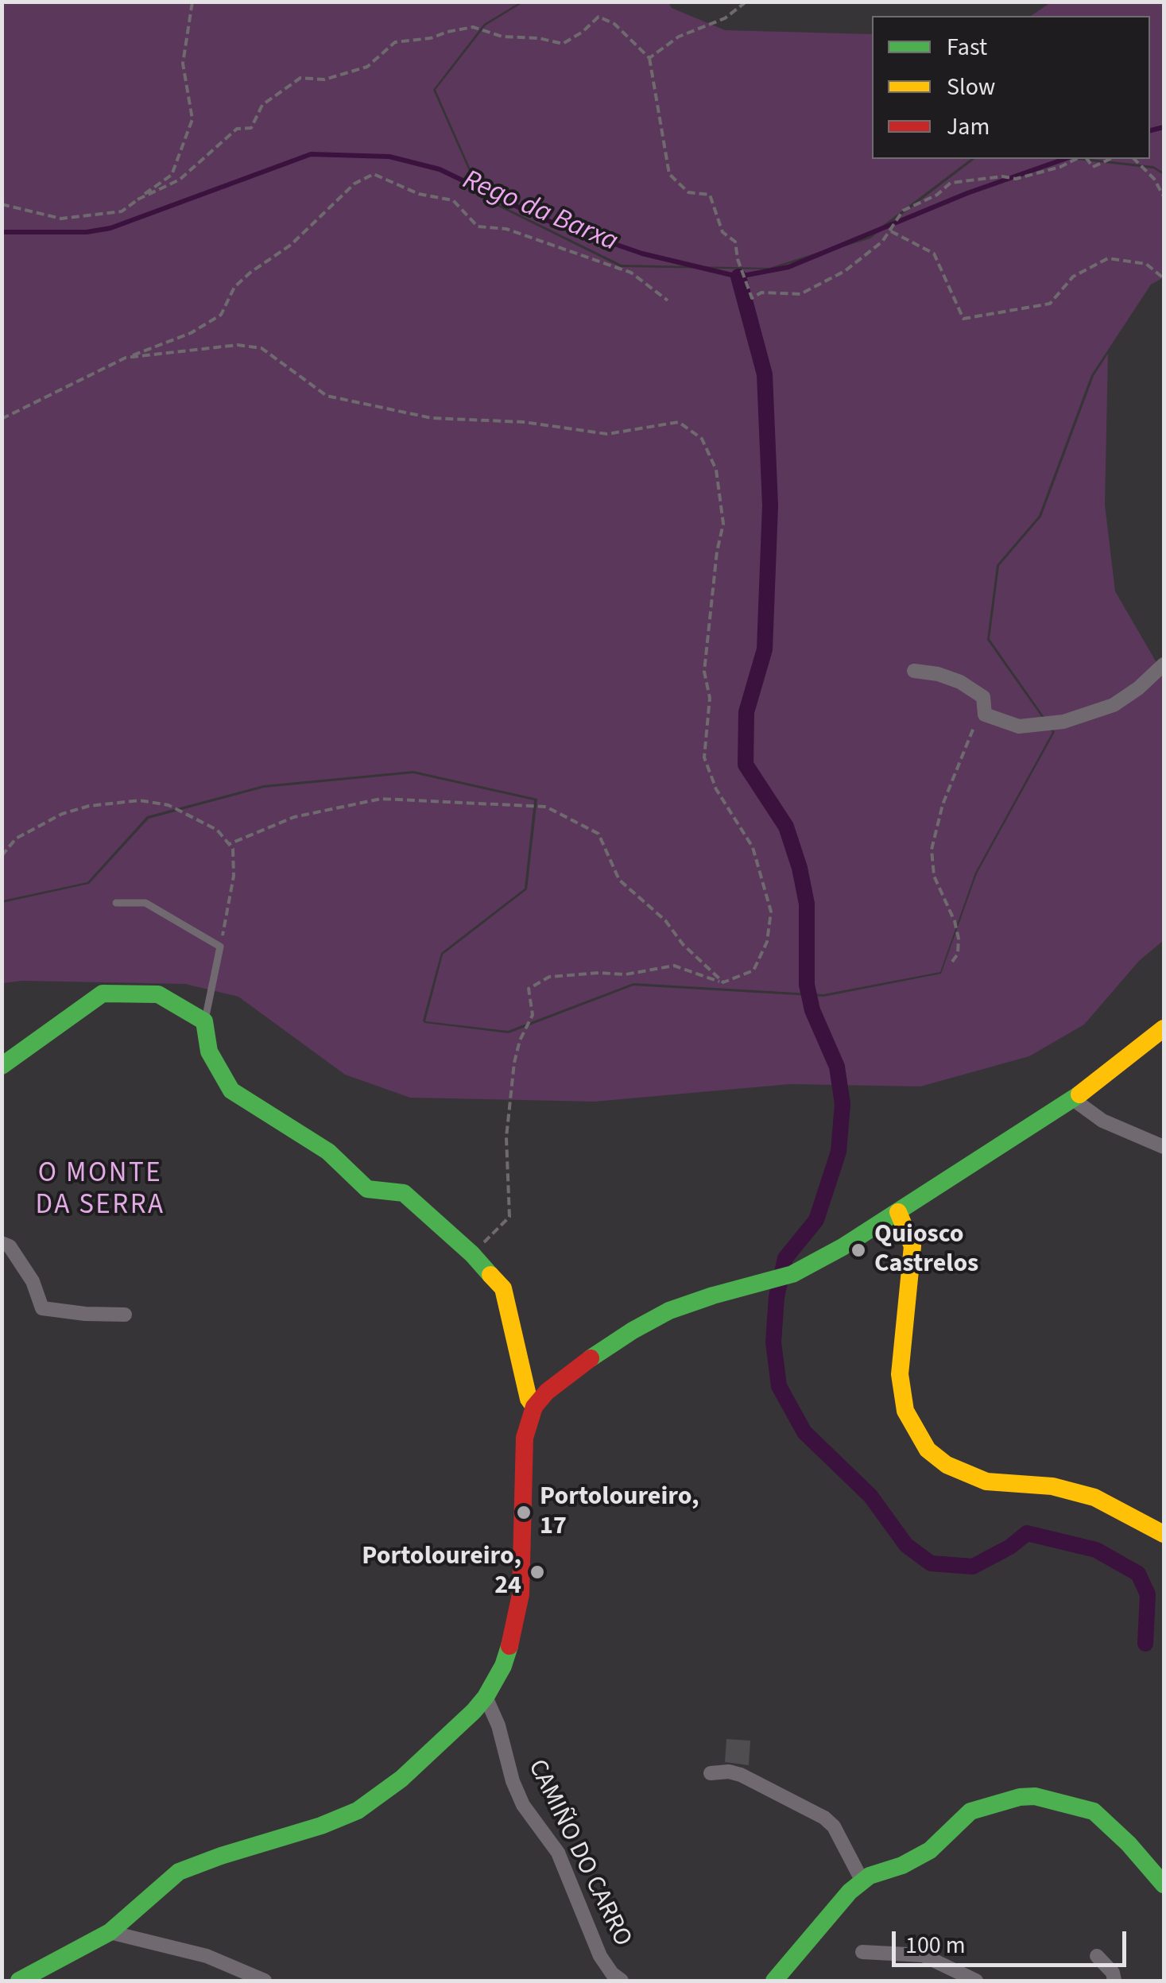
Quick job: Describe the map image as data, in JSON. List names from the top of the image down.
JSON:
{
  "streets": {
    "street": ["CAMIÑO DO CARRO"]
  },
  "districts": ["O MONTE DA SERRA"],
  "water": ["Rego da Barxa"],
  "places": ["Quiosco Castrelos", "Portoloureiro, 17", "Portoloureiro, 24"],
  "legend": ["Fast", "Slow", "Jam"],
  "scale_bar": "100 m"
}
